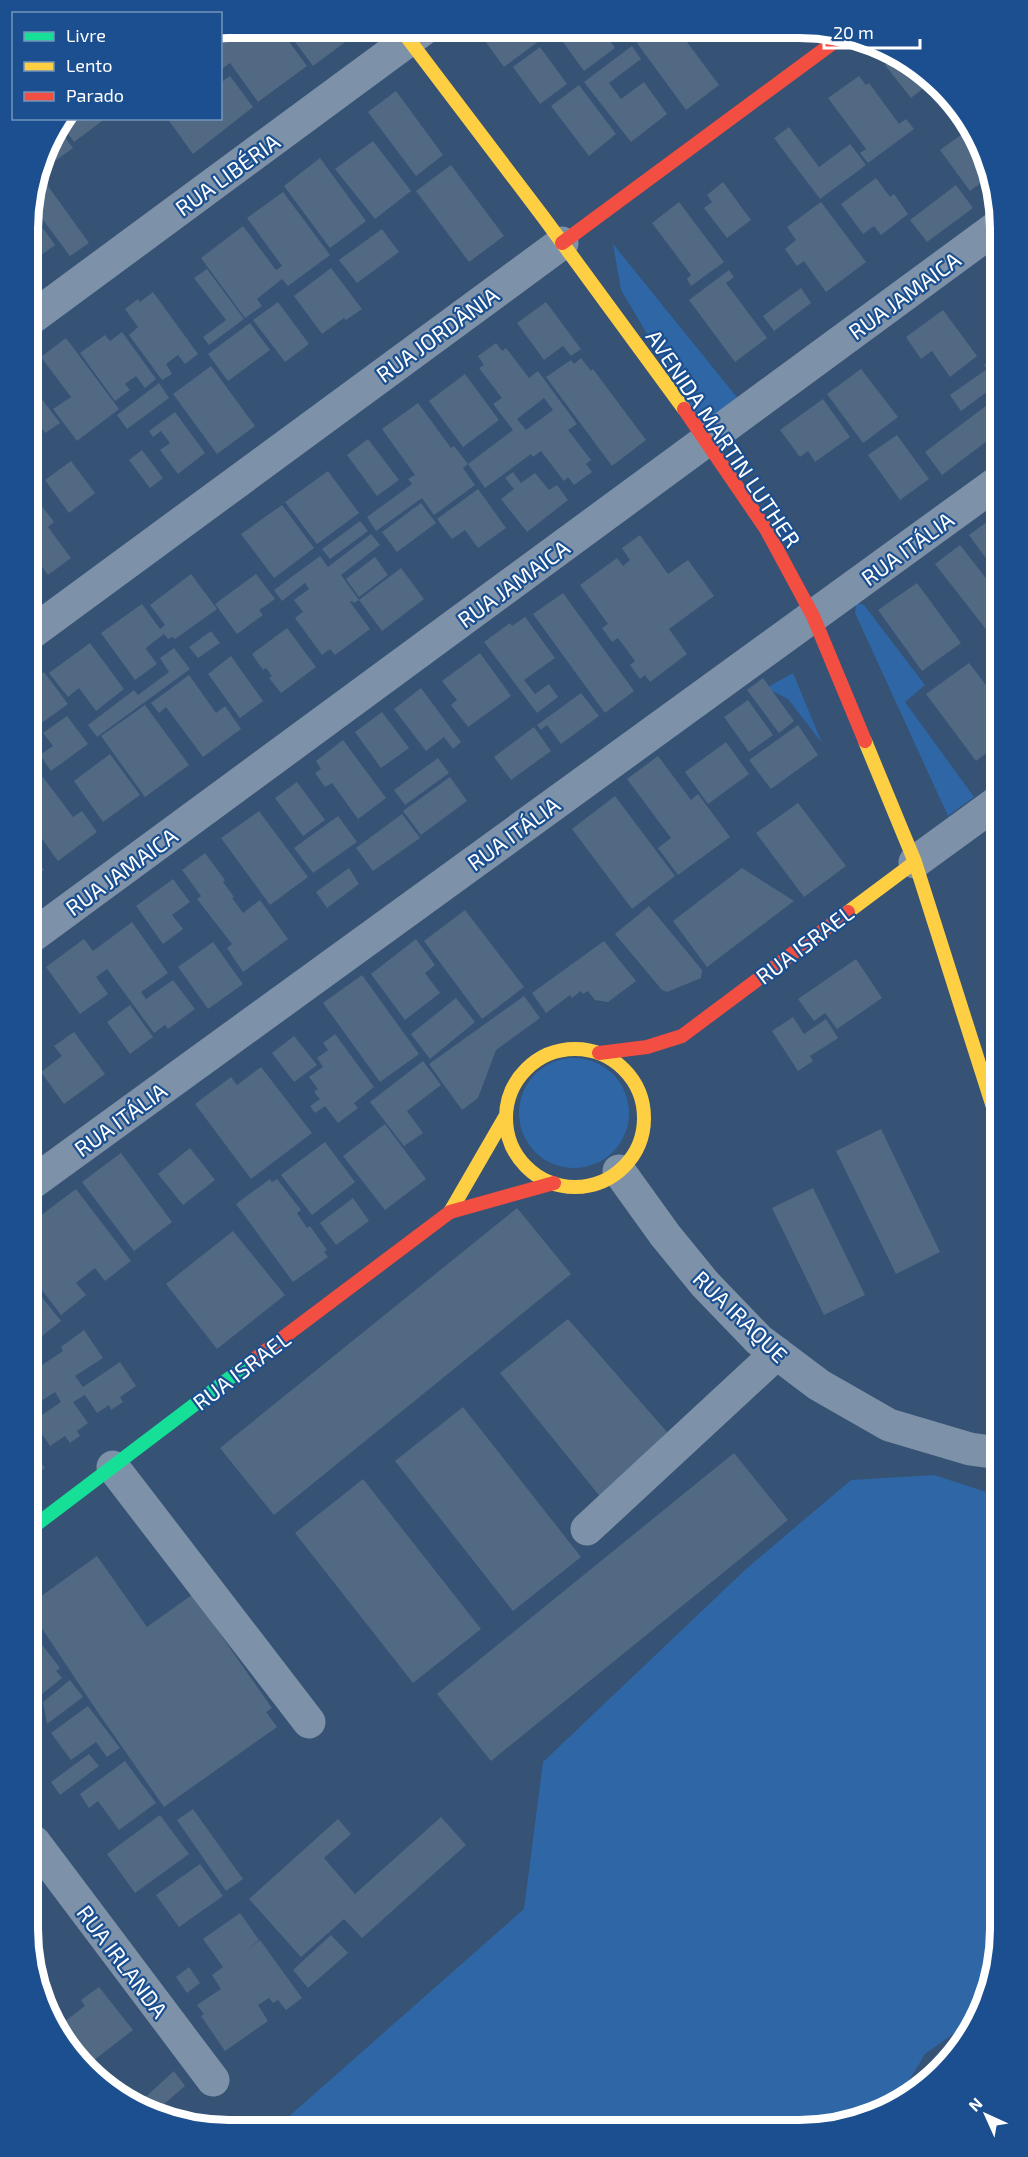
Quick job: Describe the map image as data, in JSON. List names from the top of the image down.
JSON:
{
  "streets": {
    "street": [
      "RUA LIBÉRIA",
      "RUA JAMAICA",
      "RUA JORDÂNIA",
      "AVENIDA MARTIN LUTHER",
      "RUA ITÁLIA",
      "RUA ISRAEL",
      "RUA IRAQUE",
      "RUA IRLANDA"
    ]
  },
  "crossings": [
    ["RUA JAMAICA", "AVENIDA MARTIN LUTHER"],
    ["RUA JORDÂNIA", "AVENIDA MARTIN LUTHER"],
    ["AVENIDA MARTIN LUTHER", "RUA ITÁLIA"],
    ["AVENIDA MARTIN LUTHER", "RUA ISRAEL"],
    ["RUA ISRAEL", "RUA IRAQUE"]
  ],
  "legend": ["Livre", "Lento", "Parado"],
  "scale_bar": "20 m",
  "north": "top left"
}
